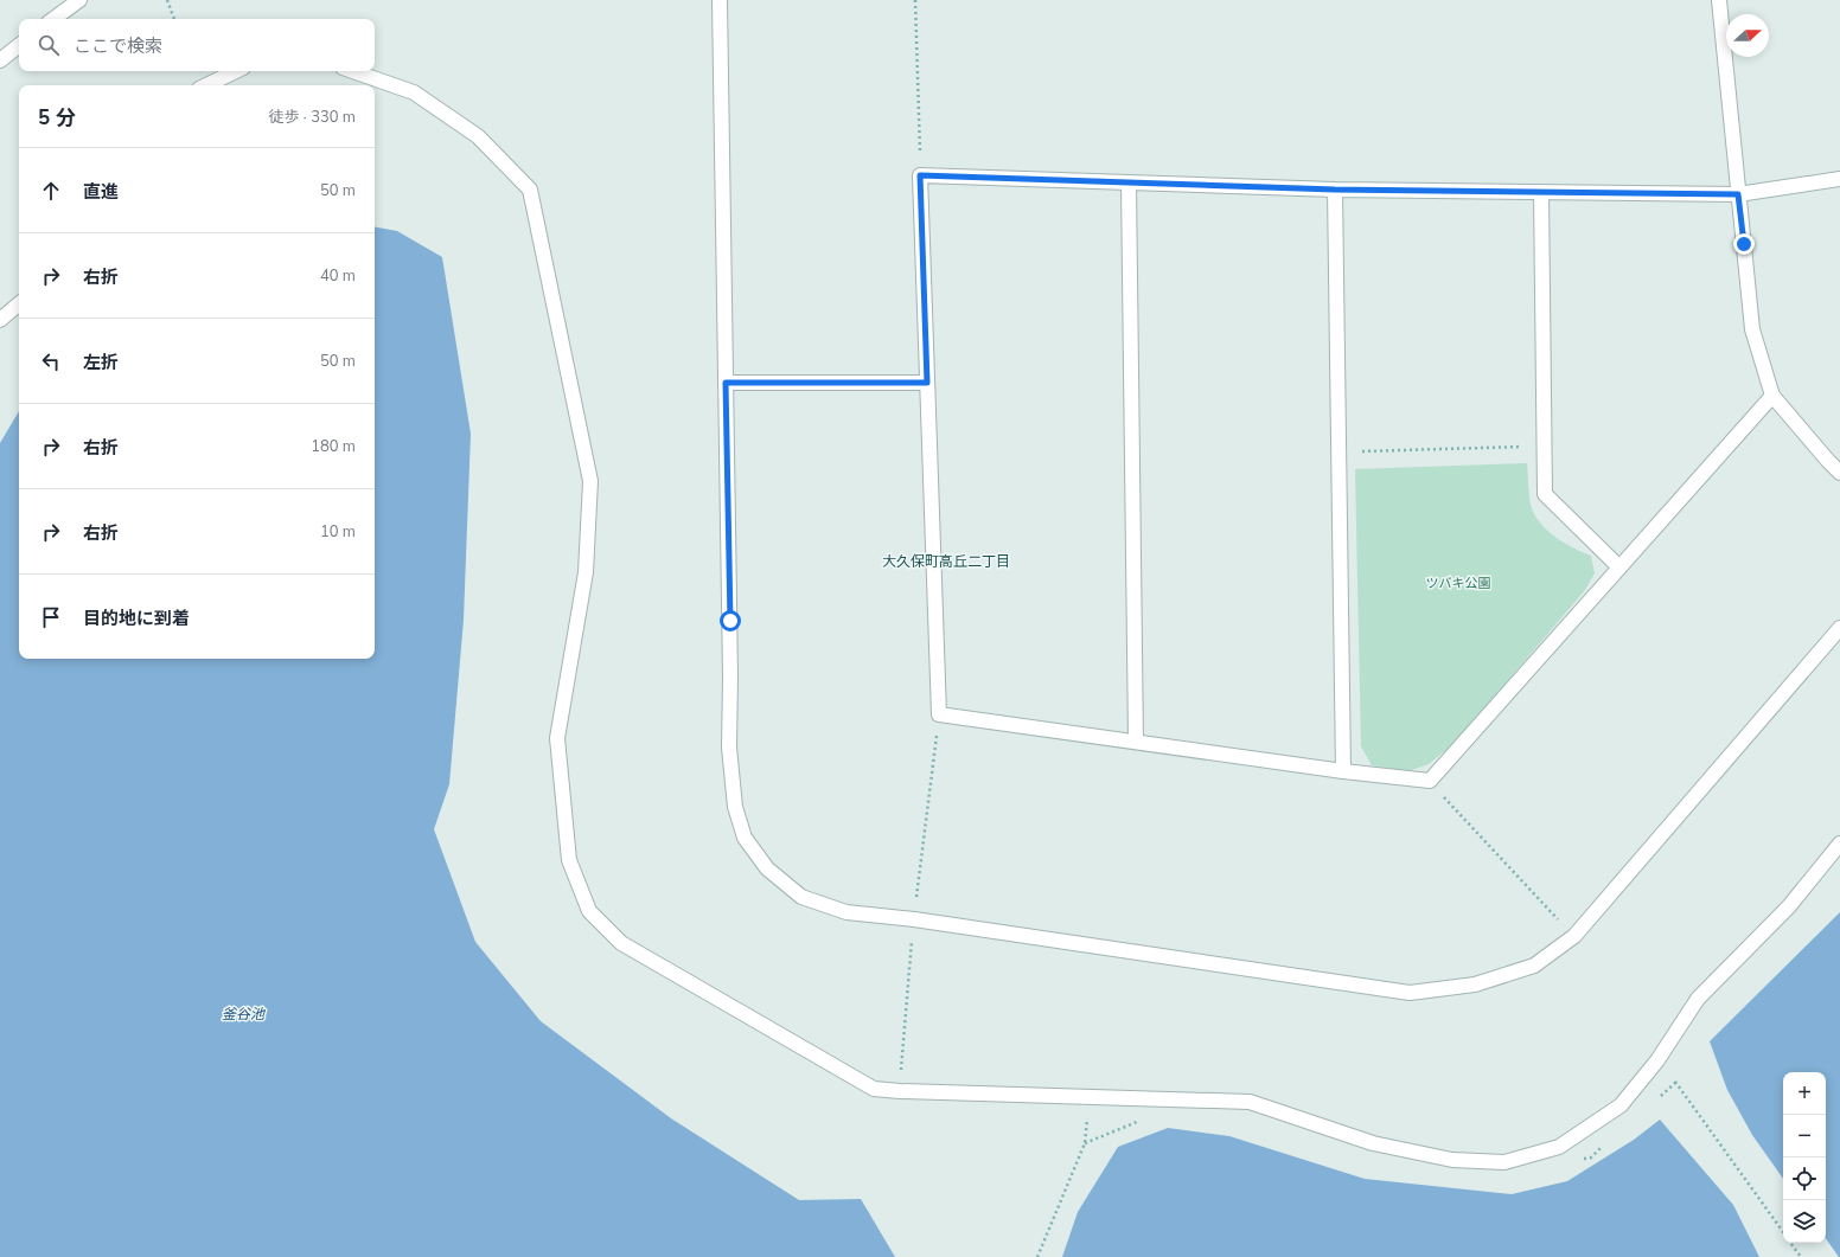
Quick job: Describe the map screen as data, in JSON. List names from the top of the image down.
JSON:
{
  "districts": ["大久保町高丘二丁目"],
  "water": ["釜谷池"],
  "parks": ["ツバキ公園"],
  "north": "right",
  "page": {
    "search": "ここで検索",
    "heading": ["5 分", "徒歩 · 330 m"],
    "list": [
      ["直進", "50 m"],
      ["右折", "40 m"],
      ["左折", "50 m"],
      ["右折", "180 m"],
      ["右折", "10 m"],
      "目的地に到着"
    ],
    "map_buttons": ["+", "−"]
  }
}
